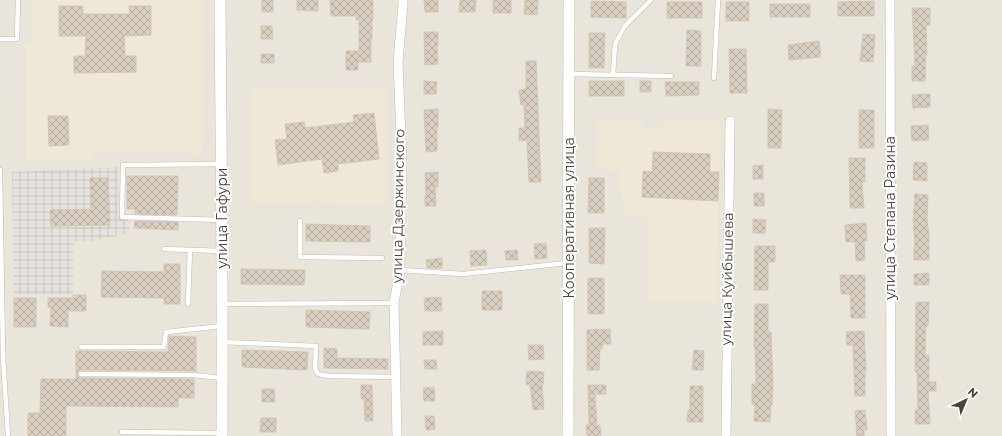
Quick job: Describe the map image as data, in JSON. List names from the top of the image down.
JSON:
{
  "streets": {
    "street": [
      "улица Дзержинского",
      "улица Гафури",
      "Кооперативная улица",
      "улица Степана Разина",
      "улица Куйбышева"
    ]
  },
  "north": "top right"
}
